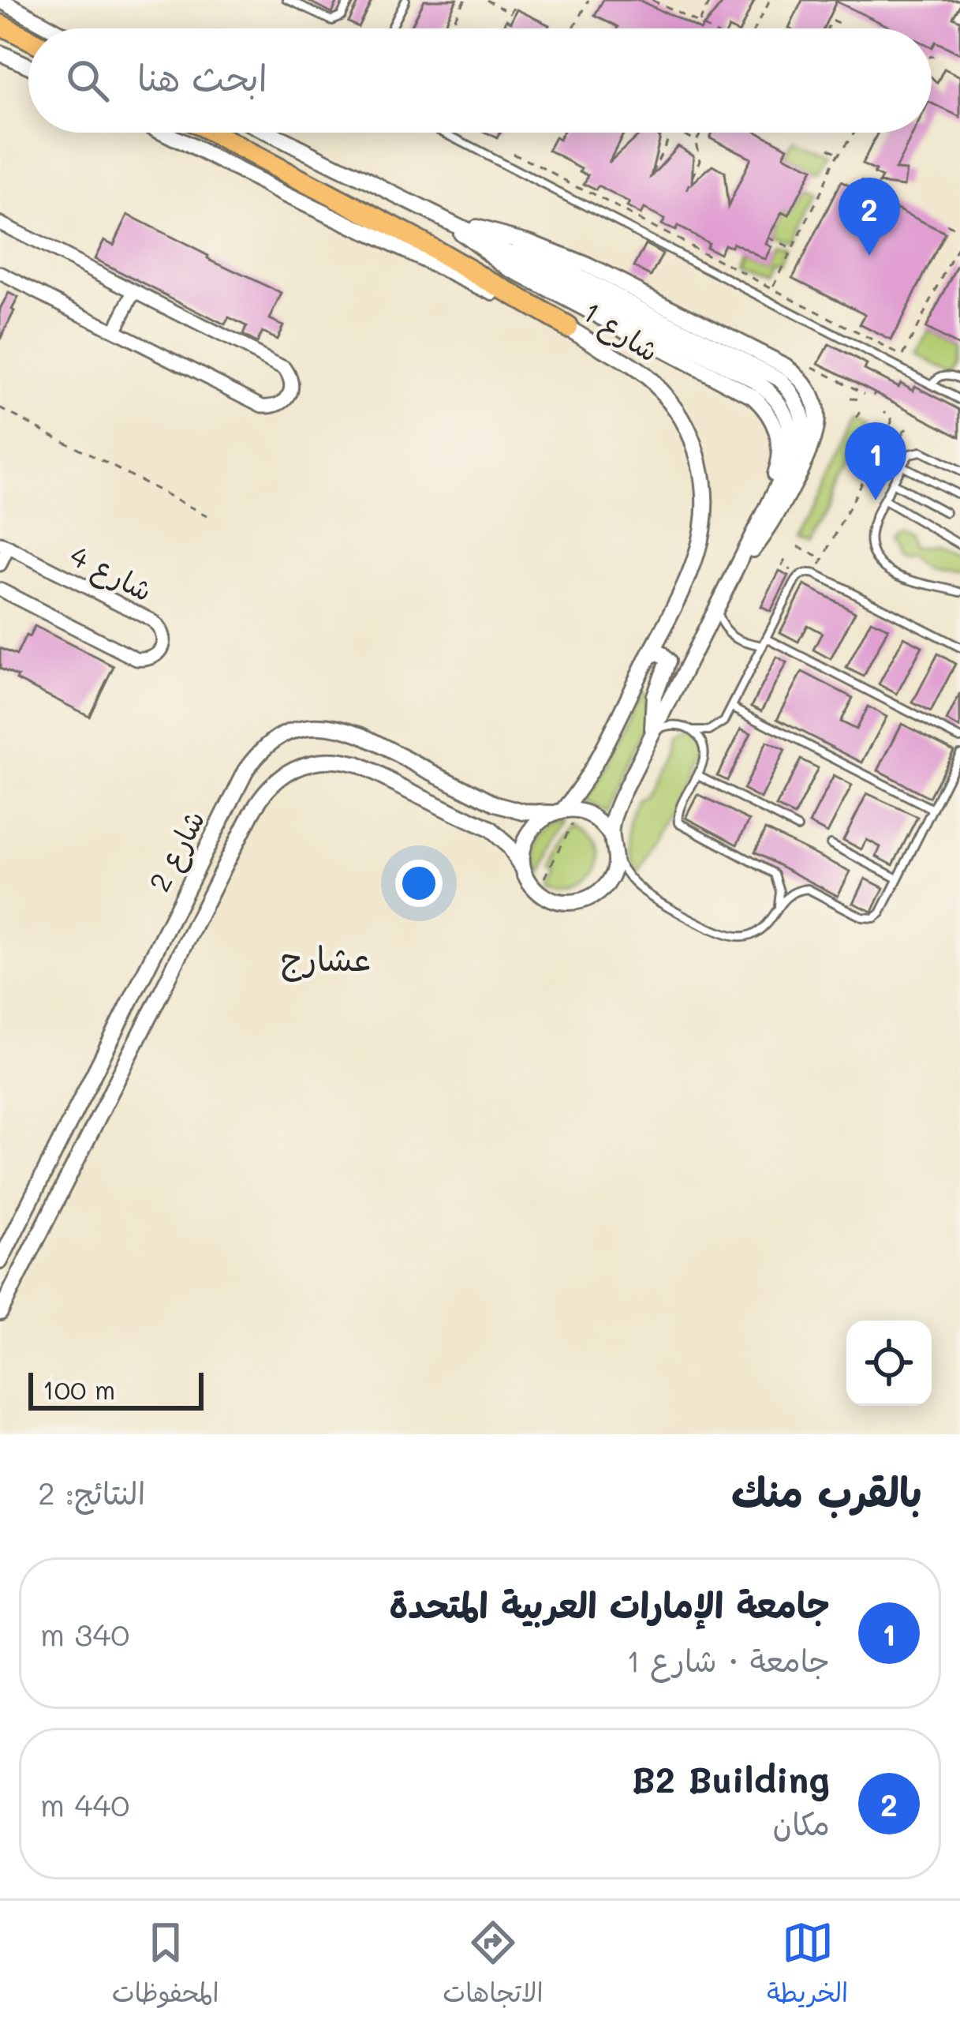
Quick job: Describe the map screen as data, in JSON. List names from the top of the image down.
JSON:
{
  "streets": {
    "street": ["شارع 1", "شارع 4", "شارع 2"]
  },
  "crossings": [
    ["شارع 1", "شارع 2"]
  ],
  "districts": ["عشارج"],
  "scale_bar": "100 m",
  "page": {
    "search": "ابحث هنا",
    "pins": ["2", "1"],
    "scale": "100 m",
    "heading": ["بالقرب منك", "النتائج: 2"],
    "list": [
      {
        "mark": "1",
        "name": "جامعة الإمارات العربية المتحدة",
        "note": "جامعة · شارع 1",
        "value": "340 m"
      },
      {
        "mark": "2",
        "name": "B2 Building",
        "note": "مكان",
        "value": "440 m"
      }
    ],
    "nav": ["الخريطة", "الاتجاهات", "المحفوظات"]
  }
}
